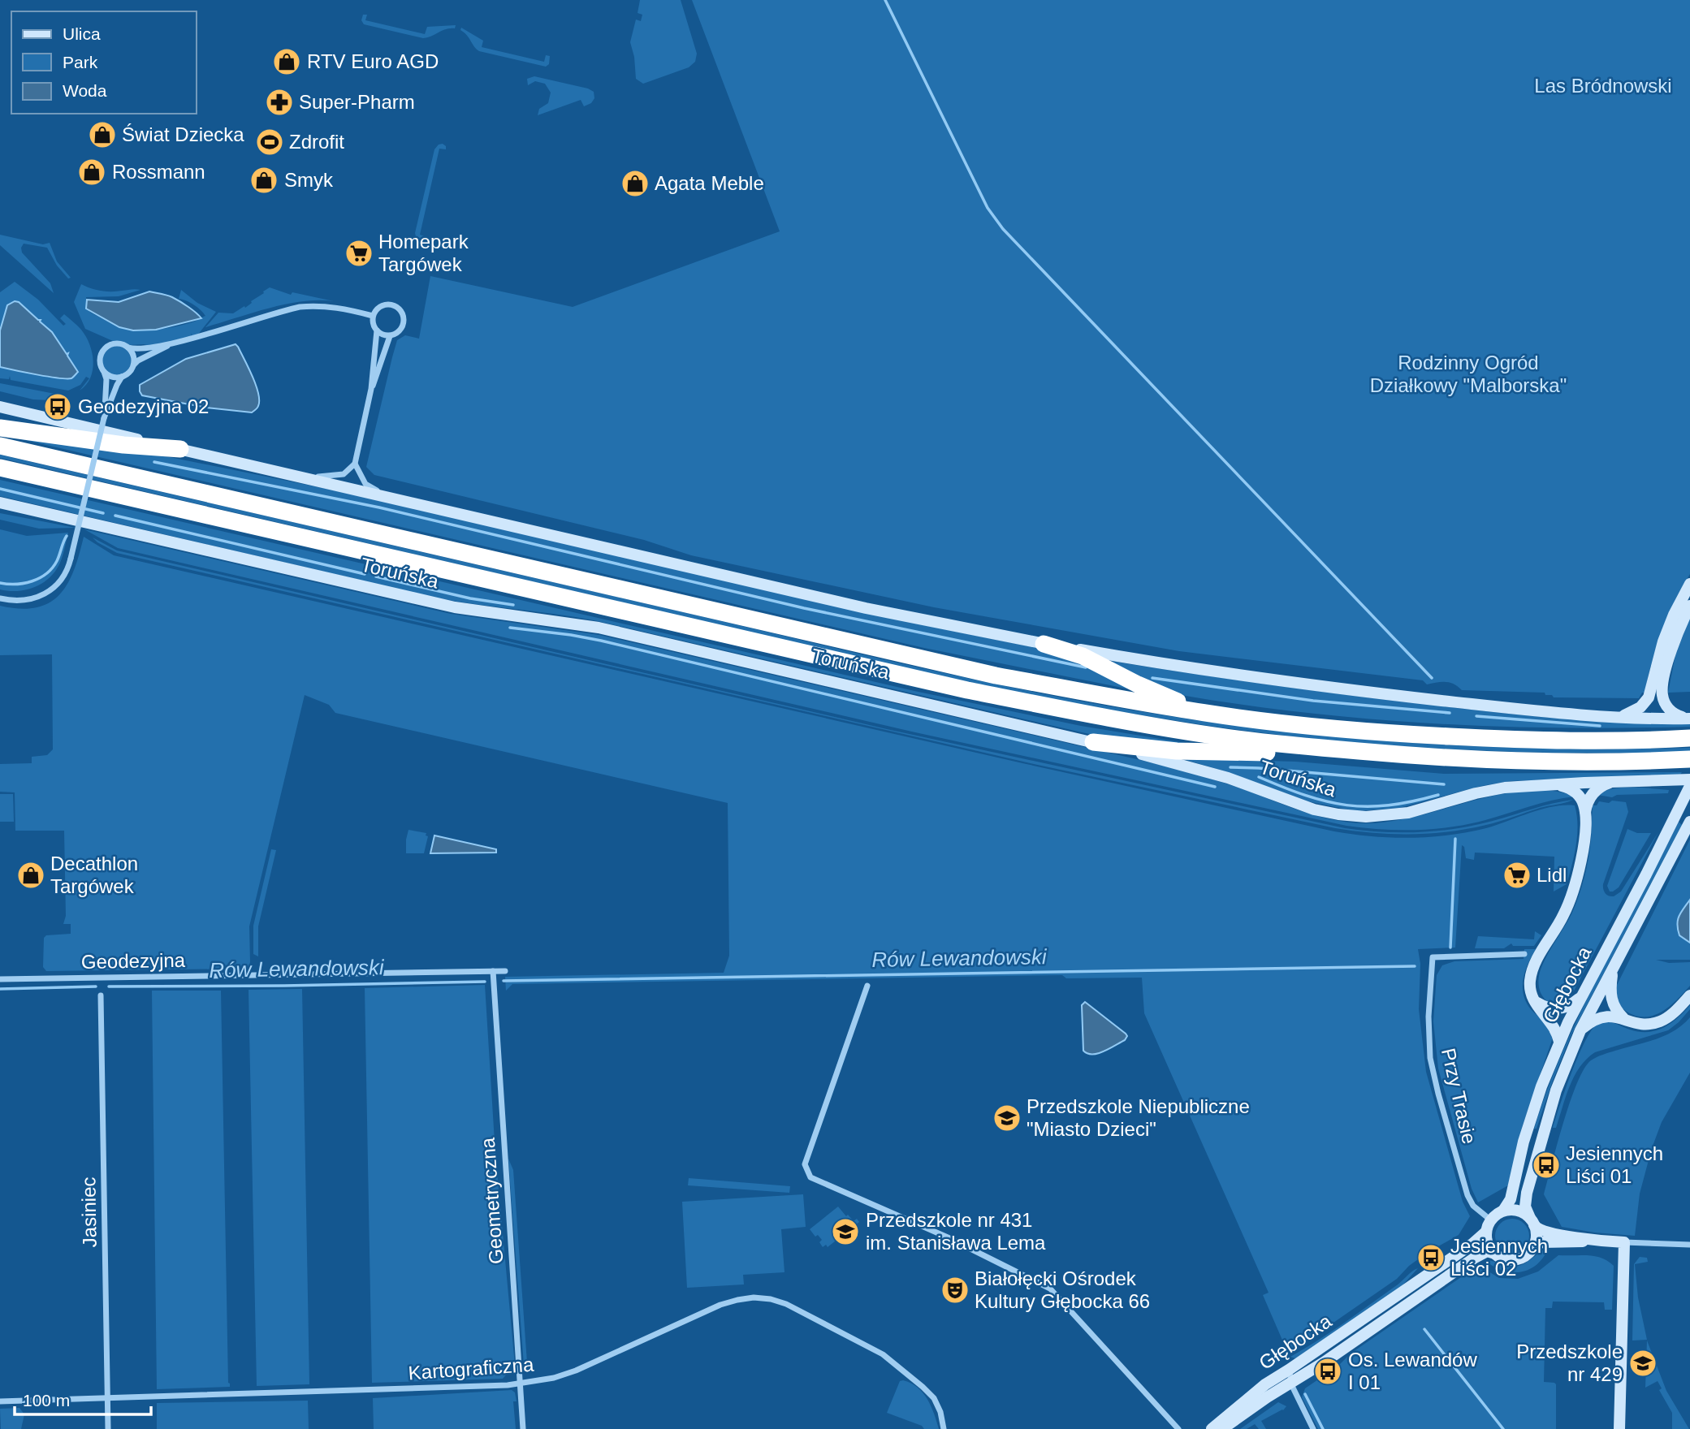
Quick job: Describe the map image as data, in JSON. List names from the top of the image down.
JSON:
{
  "streets": {
    "highway": ["Toruńska"],
    "street": [
      "Geodezyjna",
      "Głębocka",
      "Przy Trasie",
      "Geometryczna",
      "Jasiniec",
      "Kartograficzna"
    ]
  },
  "crossings": [
    ["Geodezyjna", "Geometryczna"],
    ["Głębocka", "Przy Trasie"],
    ["Geometryczna", "Kartograficzna"],
    ["Jasiniec", "Kartograficzna"]
  ],
  "water": ["Rów Lewandowski"],
  "parks": ["Las Bródnowski", "Rodzinny Ogród Działkowy \"Malborska\""],
  "places": {
    "shop": [
      "RTV Euro AGD",
      "Świat Dziecka",
      "Rossmann",
      "Smyk",
      "Agata Meble",
      "Decathlon Targówek"
    ],
    "pharmacy": ["Super-Pharm"],
    "sports": ["Zdrofit"],
    "supermarket": ["Homepark Targówek", "Lidl"],
    "bus stop": [
      "Geodezyjna 02",
      "Jesiennych Liści 01",
      "Jesiennych Liści 02",
      "Os. Lewandów I 01"
    ],
    "school or university": ["Przedszkole Niepubliczne \"Miasto Dzieci\"", "Przedszkole nr 431 im. Stanisława Lema", "Przedszkole nr 429"],
    "theatre": ["Białołęcki Ośrodek Kultury Głębocka 66"]
  },
  "legend": ["Ulica", "Park", "Woda"],
  "scale_bar": "100 m"
}
